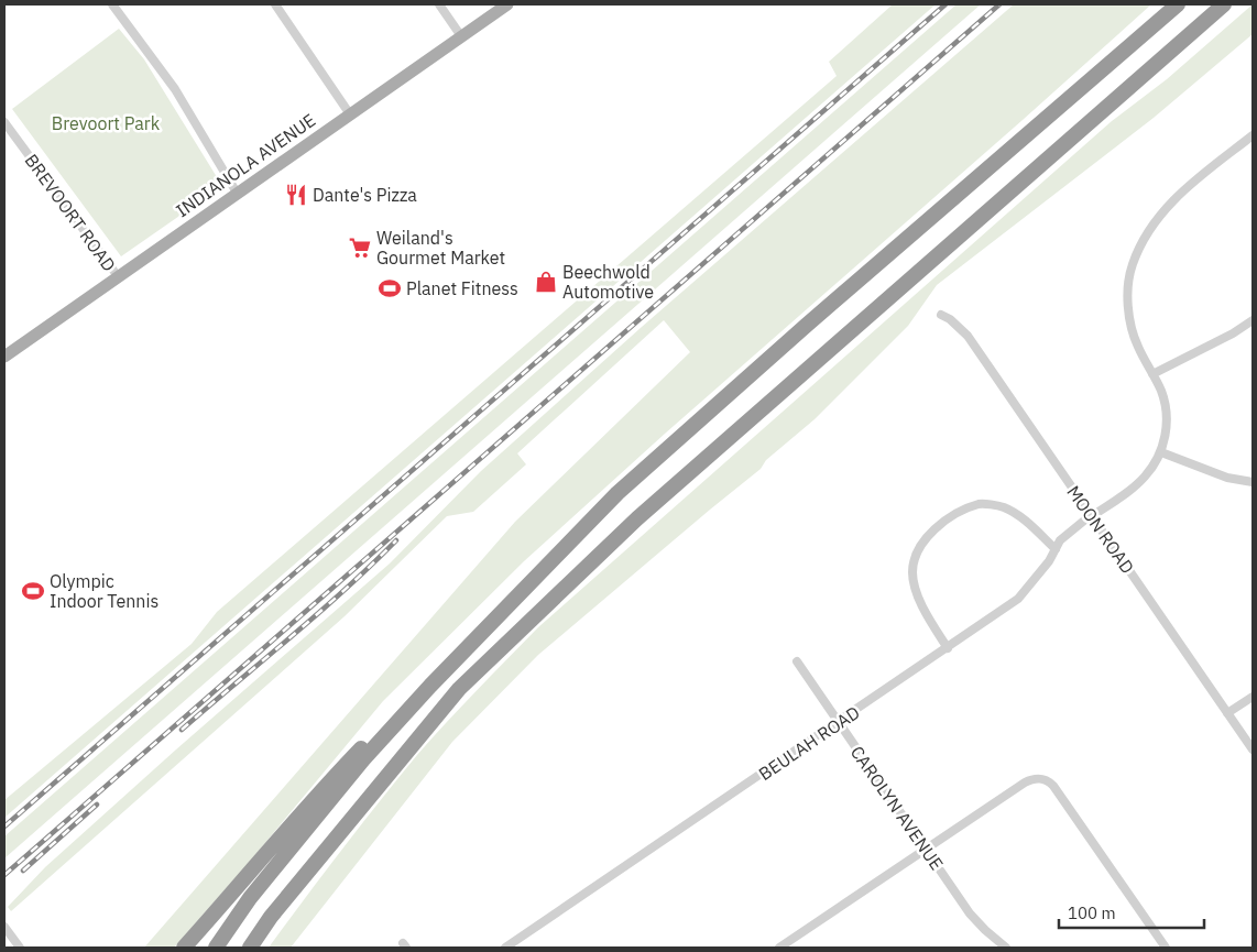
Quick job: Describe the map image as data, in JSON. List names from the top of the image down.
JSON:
{
  "streets": {
    "main road": ["INDIANOLA AVENUE"],
    "street": [
      "BREVOORT ROAD",
      "MOON ROAD",
      "BEULAH ROAD",
      "CAROLYN AVENUE"
    ]
  },
  "crossings": [
    ["INDIANOLA AVENUE", "BREVOORT ROAD"],
    ["MOON ROAD", "BEULAH ROAD"],
    ["BEULAH ROAD", "CAROLYN AVENUE"]
  ],
  "parks": ["Brevoort Park"],
  "places": {
    "restaurant": ["Dante's Pizza"],
    "supermarket": ["Weiland's Gourmet Market"],
    "shop": ["Beechwold Automotive"],
    "sports": ["Planet Fitness", "Olympic Indoor Tennis"]
  },
  "scale_bar": "100 m"
}
